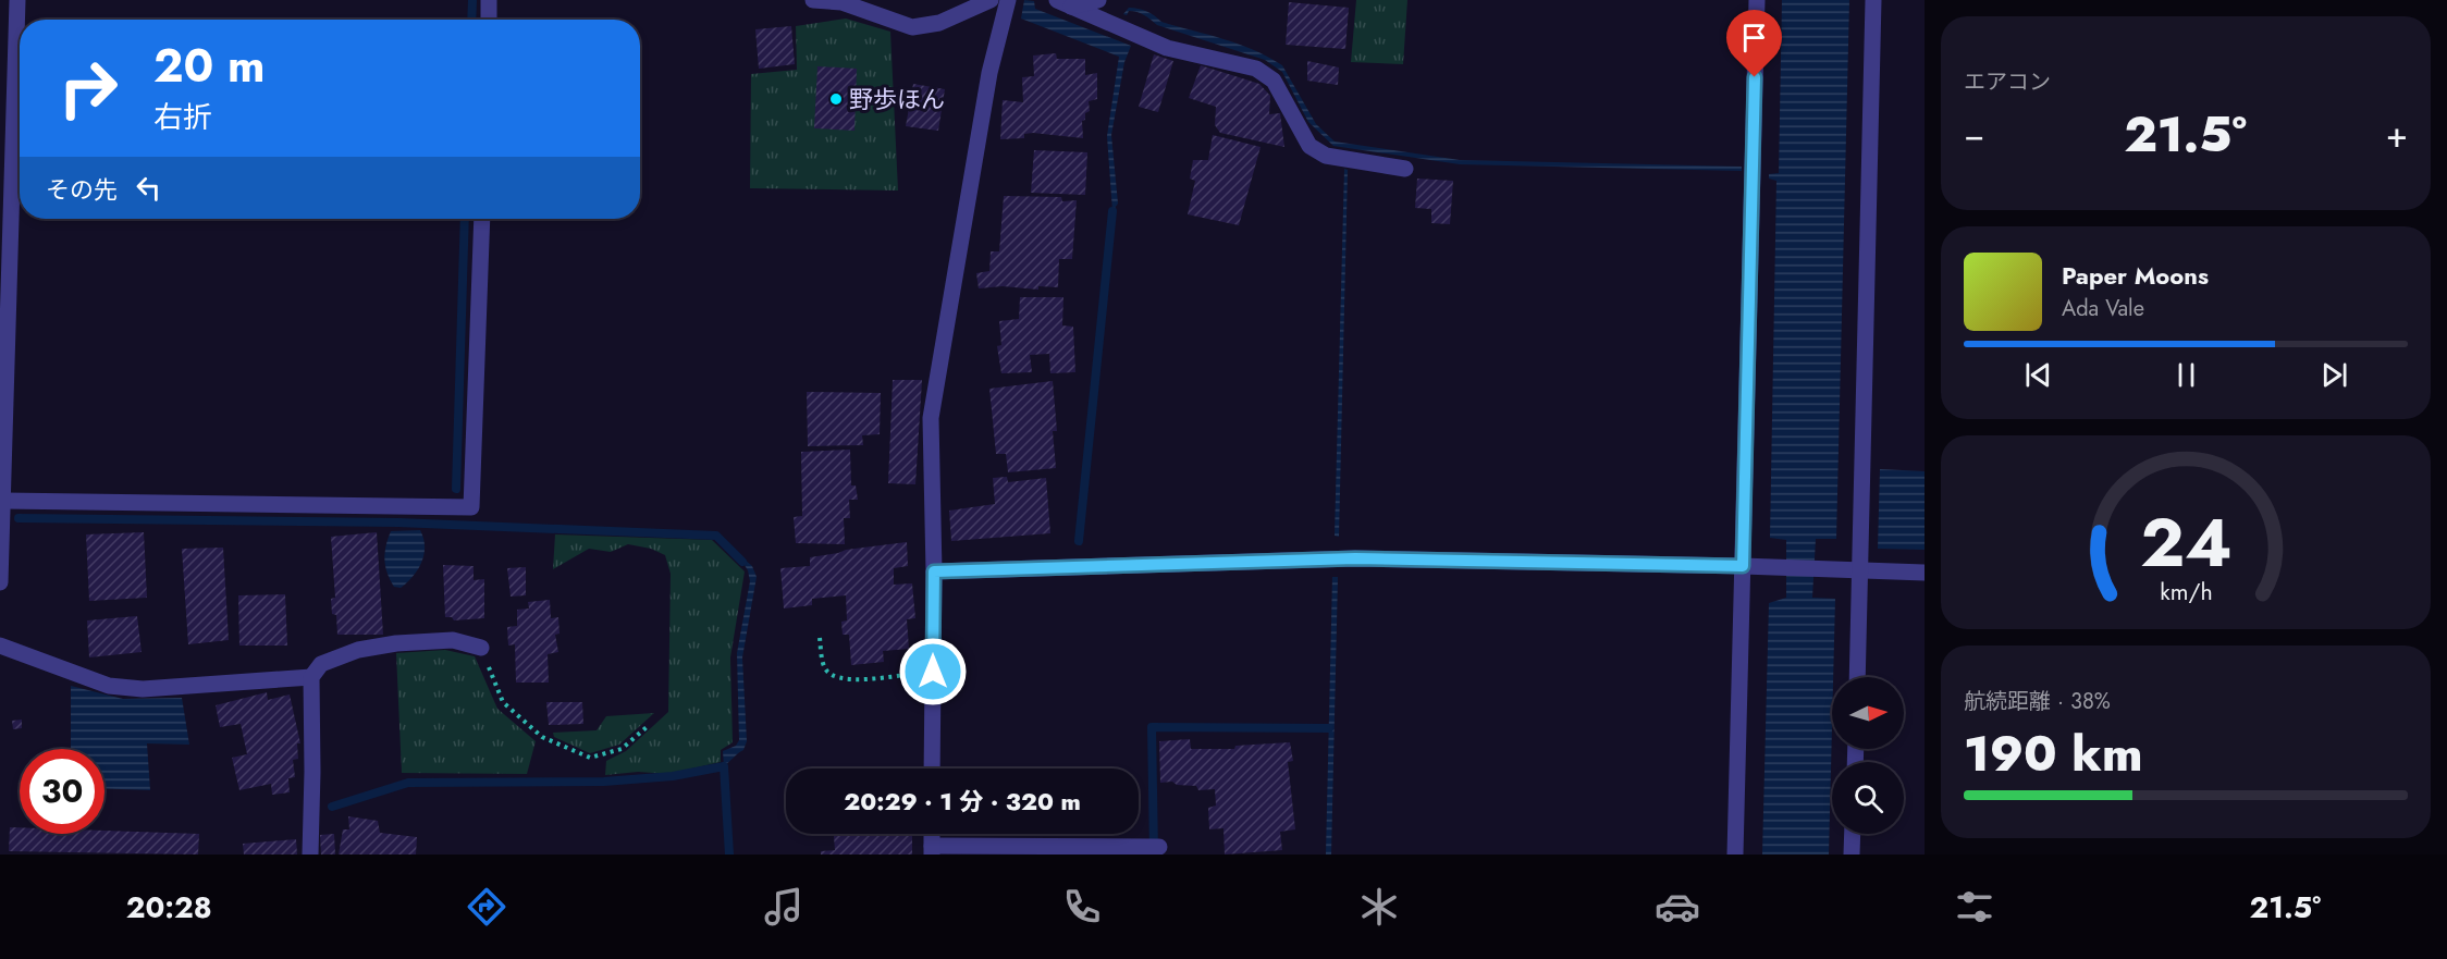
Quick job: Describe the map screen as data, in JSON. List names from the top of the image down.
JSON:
{
  "places": ["野歩ほん"],
  "north": "right",
  "page": {
    "tile": [
      "エアコン",
      ["航続距離 · 38%", "190 km"]
    ],
    "turn": ["20 m", "右折"],
    "heat": ["−", "21.5°", "+"],
    "then": "その先",
    "song": ["Paper Moons", "Ada Vale"],
    "limit": "30",
    "trip": "20:29 · 1 分 · 320 m",
    "tabs": ["20:28", "21.5°"],
    "gauge": ["24", "km/h"]
  }
}
